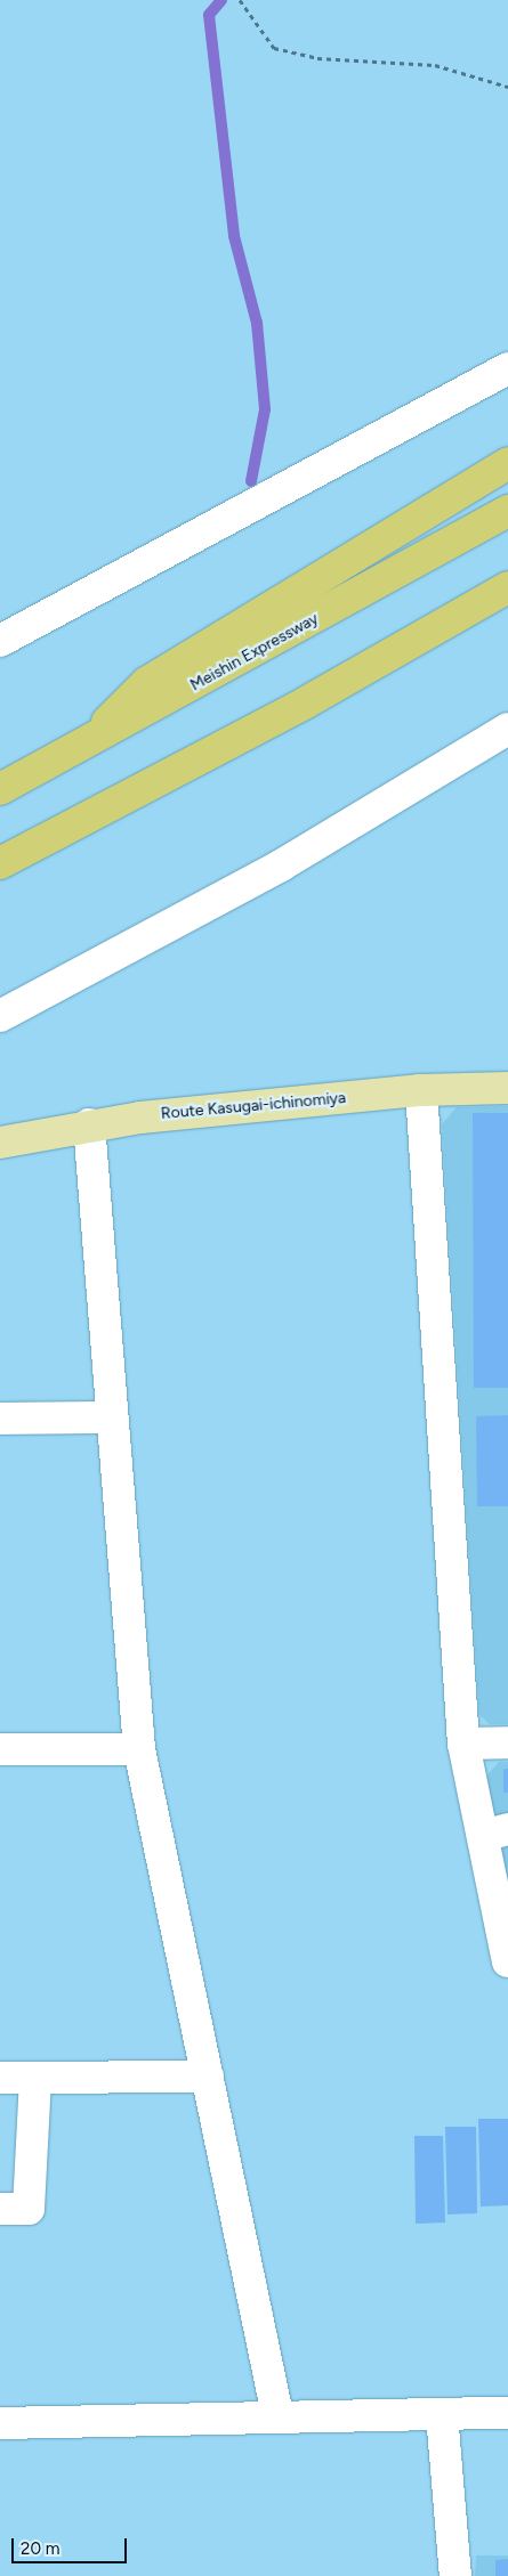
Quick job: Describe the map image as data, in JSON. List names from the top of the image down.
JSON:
{
  "streets": {
    "highway": ["Meishin Expressway"],
    "main road": ["Route Kasugai-ichinomiya"]
  },
  "scale_bar": "20 m"
}
